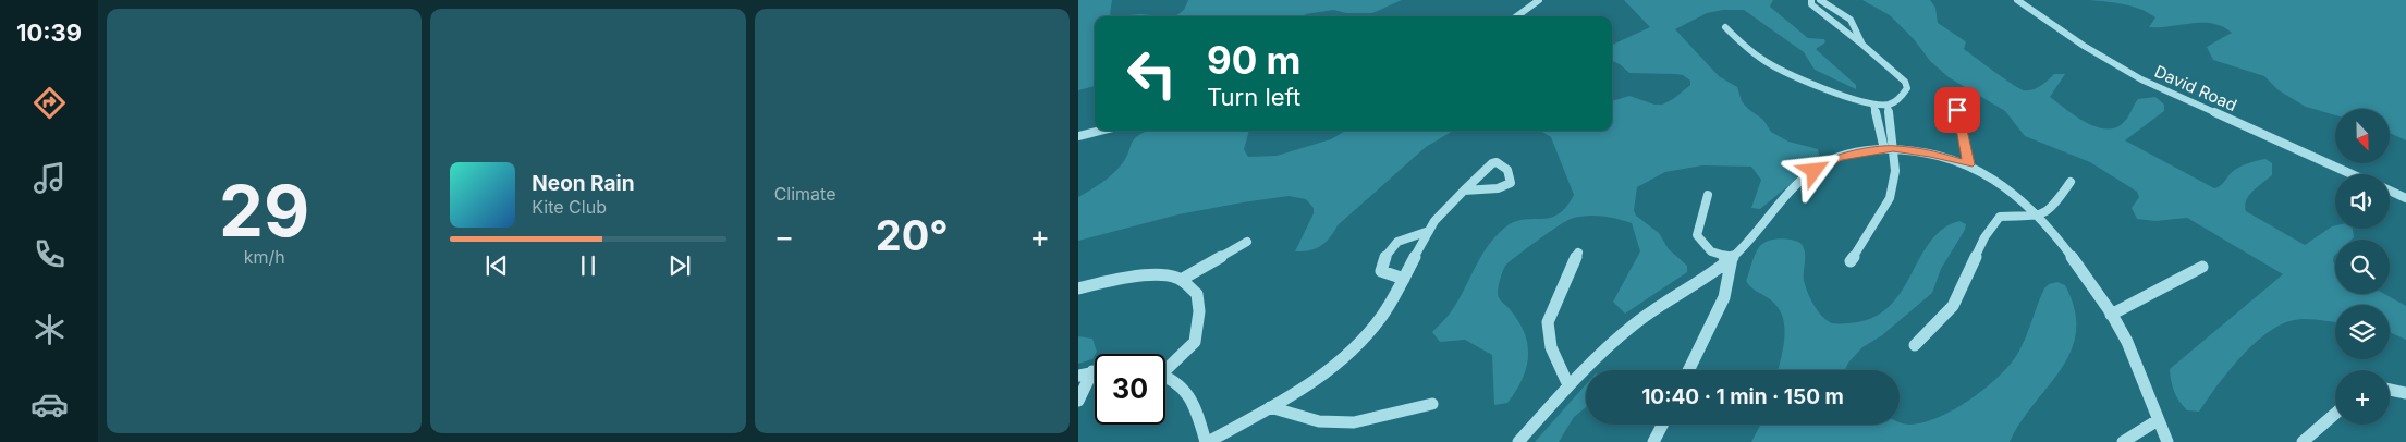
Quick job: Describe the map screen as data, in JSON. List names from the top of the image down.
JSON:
{
  "streets": {
    "street": ["David Road"]
  },
  "north": "bottom",
  "page": {
    "tabs": "10:39",
    "tile": [
      ["29", "km/h"],
      "Climate"
    ],
    "turn": ["90 m", "Turn left"],
    "map_buttons": "+",
    "song": ["Neon Rain", "Kite Club"],
    "heat": ["−", "20°", "+"],
    "limit": "30",
    "trip": "10:40 · 1 min · 150 m"
  }
}
